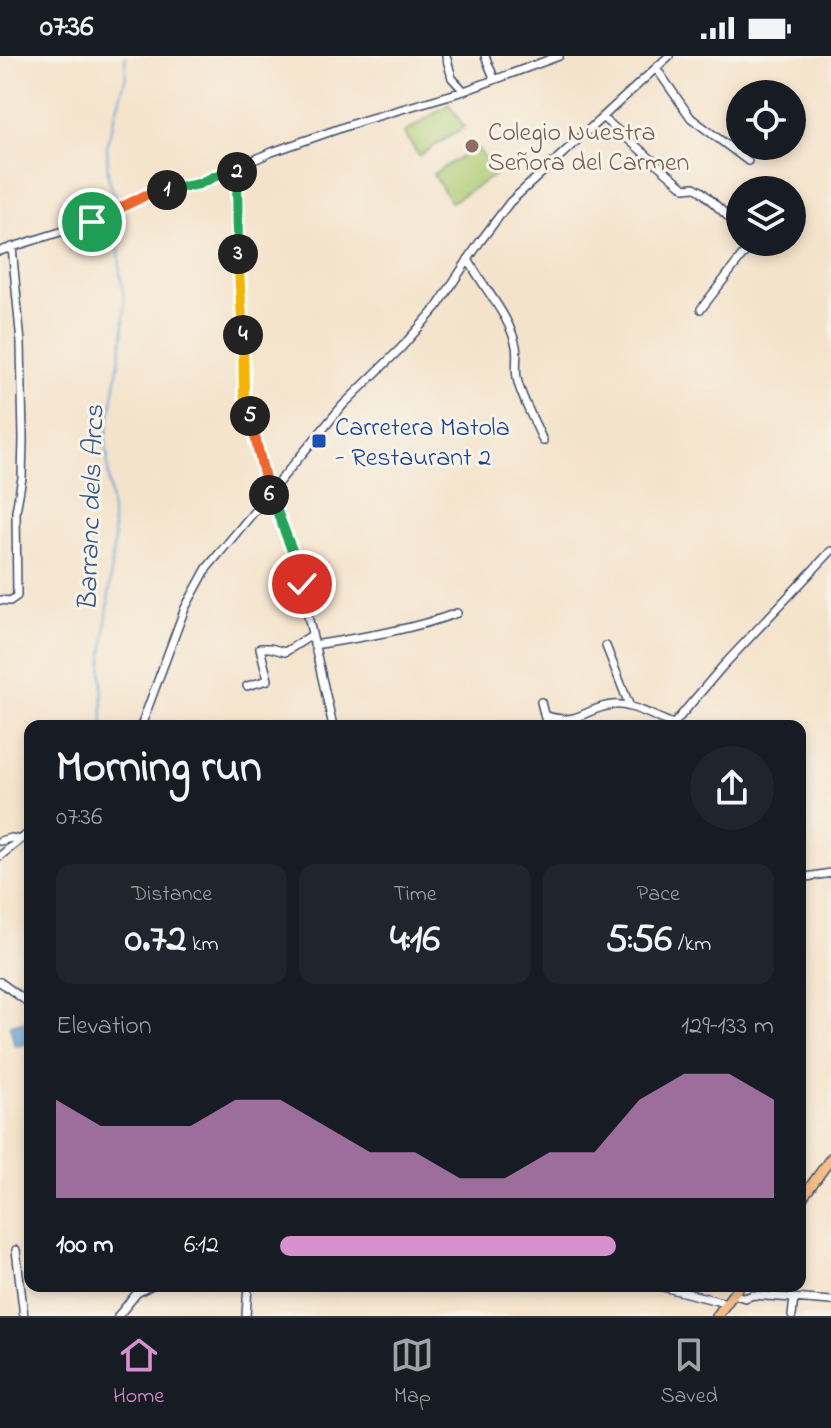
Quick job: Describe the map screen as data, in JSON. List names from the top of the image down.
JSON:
{
  "water": ["Barranc dels Arcs"],
  "places": {
    "other": ["Colegio Nuestra Señora del Carmen"],
    "transit": ["Carretera Matola - Restaurant 2"]
  },
  "page": {
    "status": "07:36",
    "pins": [
      "2",
      "1",
      "3",
      "4",
      "5",
      "6"
    ],
    "heading": ["Morning run", "07:36"],
    "stats": [
      ["Distance", "0.72 km"],
      ["Time", "4:16"],
      ["Pace", "5:56 /km"]
    ],
    "chart": ["Elevation", "129–133 m"],
    "list": [
      {
        "name": "100 m",
        "note": "6:12"
      }
    ],
    "tabs": ["Home", "Map", "Saved"]
  }
}
